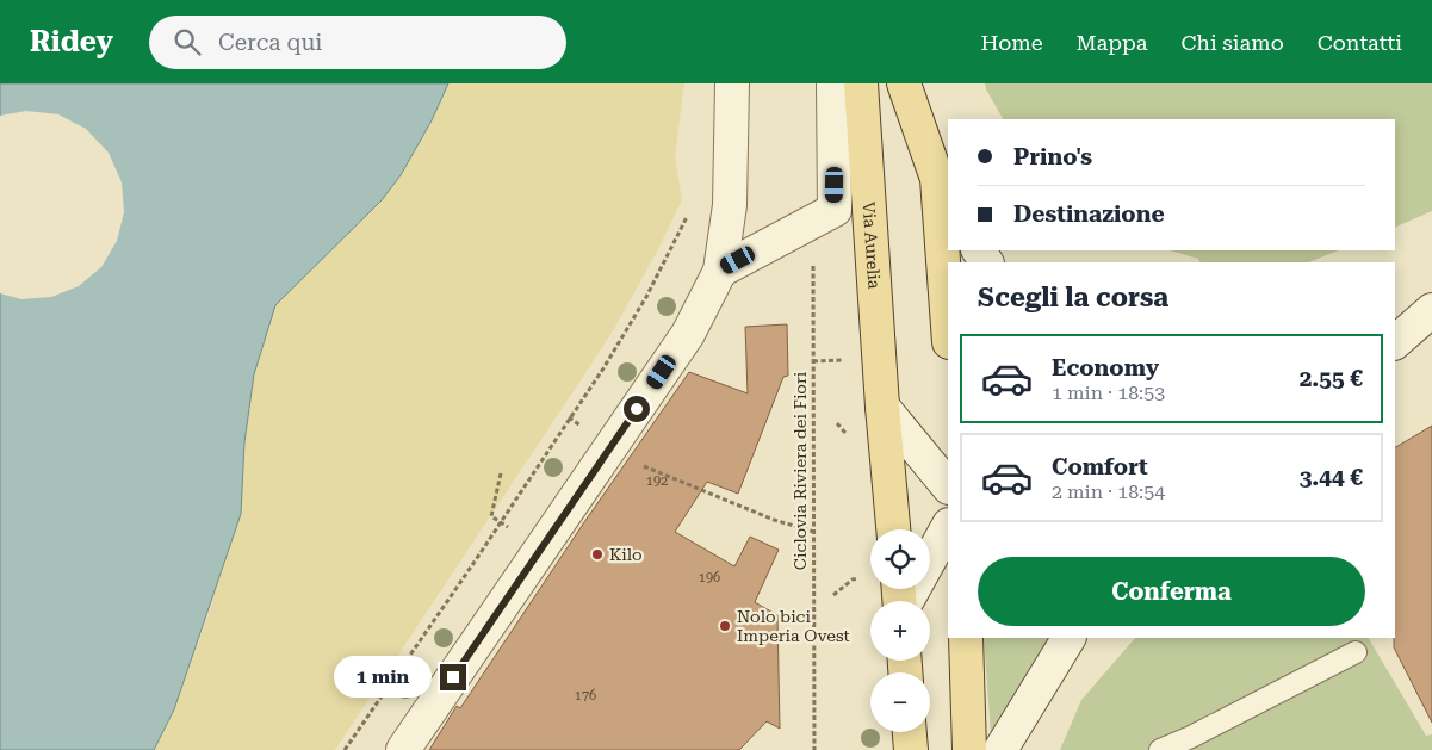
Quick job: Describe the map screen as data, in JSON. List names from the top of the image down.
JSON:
{
  "streets": {
    "main road": ["Via Aurelia"],
    "path": ["Ciclovia Riviera dei Fiori"]
  },
  "places": ["Kilo", "Nolo bici Imperia Ovest"],
  "house_numbers": ["192", "196", "176"],
  "page": {
    "header": "Ridey",
    "search": "Cerca qui",
    "nav": [
      "Home",
      "Mappa",
      "Chi siamo",
      "Contatti"
    ],
    "banner": ["Prino's", "Destinazione"],
    "heading": "Scegli la corsa",
    "list": [
      {
        "name": "Economy",
        "note": "1 min · 18:53",
        "value": "2.55 €"
      },
      {
        "name": "Comfort",
        "note": "2 min · 18:54",
        "value": "3.44 €"
      }
    ],
    "map_buttons": ["+", "−"],
    "buttons": "Conferma",
    "bubble": "1 min"
  }
}
